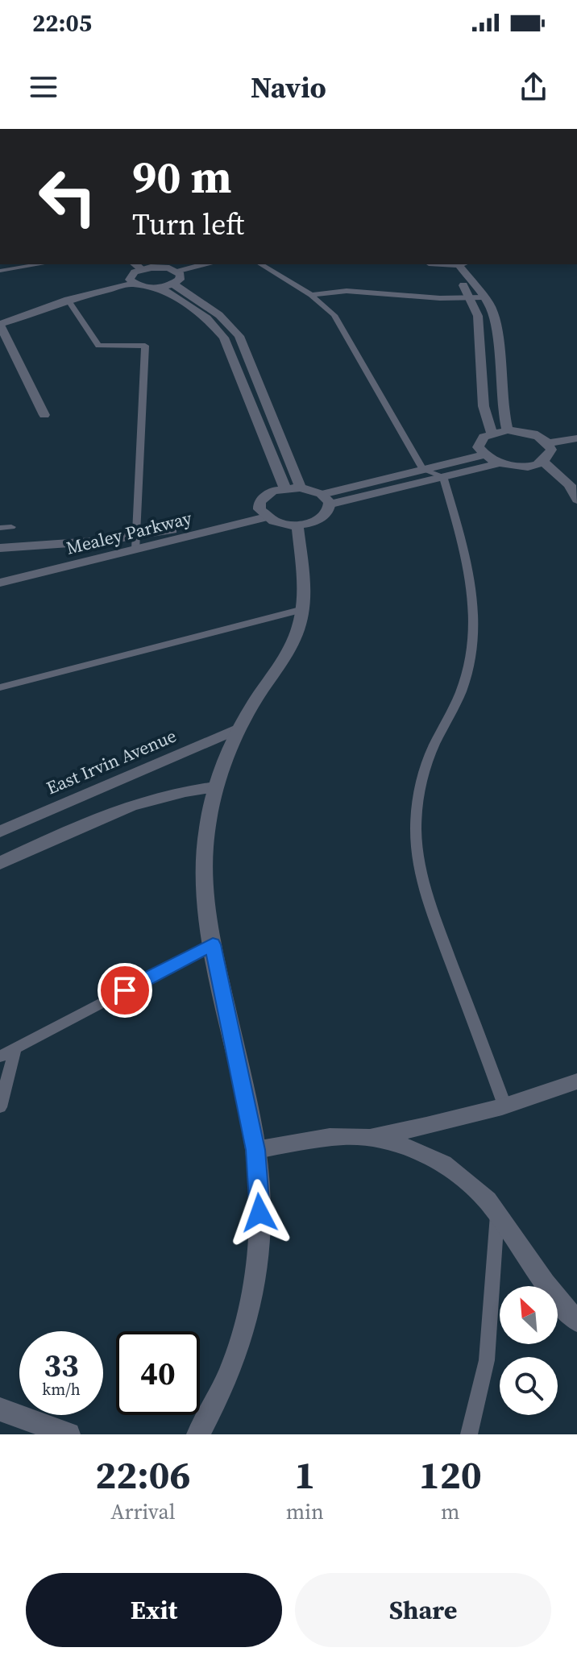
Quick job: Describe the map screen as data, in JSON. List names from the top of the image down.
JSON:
{
  "streets": {
    "street": ["Mealey Parkway", "East Irvin Avenue"]
  },
  "north": "top left",
  "page": {
    "status": "22:05",
    "header": "Navio",
    "turn": ["90 m", "Turn left"],
    "speed": "33 km/h",
    "limit": "40",
    "eta": [
      "22:06",
      "Arrival",
      "1",
      "min",
      "120",
      "m"
    ],
    "buttons": ["Exit", "Share"]
  }
}
